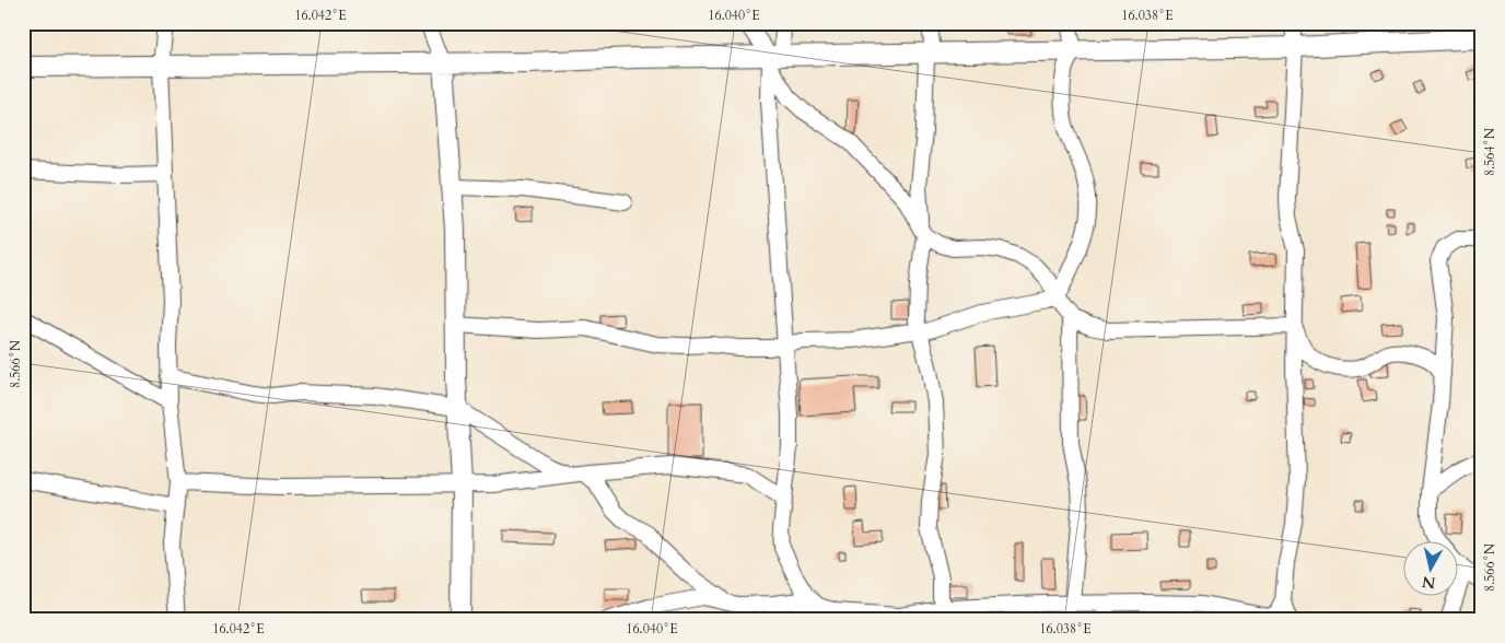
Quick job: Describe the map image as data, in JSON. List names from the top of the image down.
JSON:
{
  "north": "bottom",
  "coordinates": [
    "16.042°E",
    "16.040°E",
    "16.038°E",
    "8.564°N",
    "8.566°N"
  ]
}
